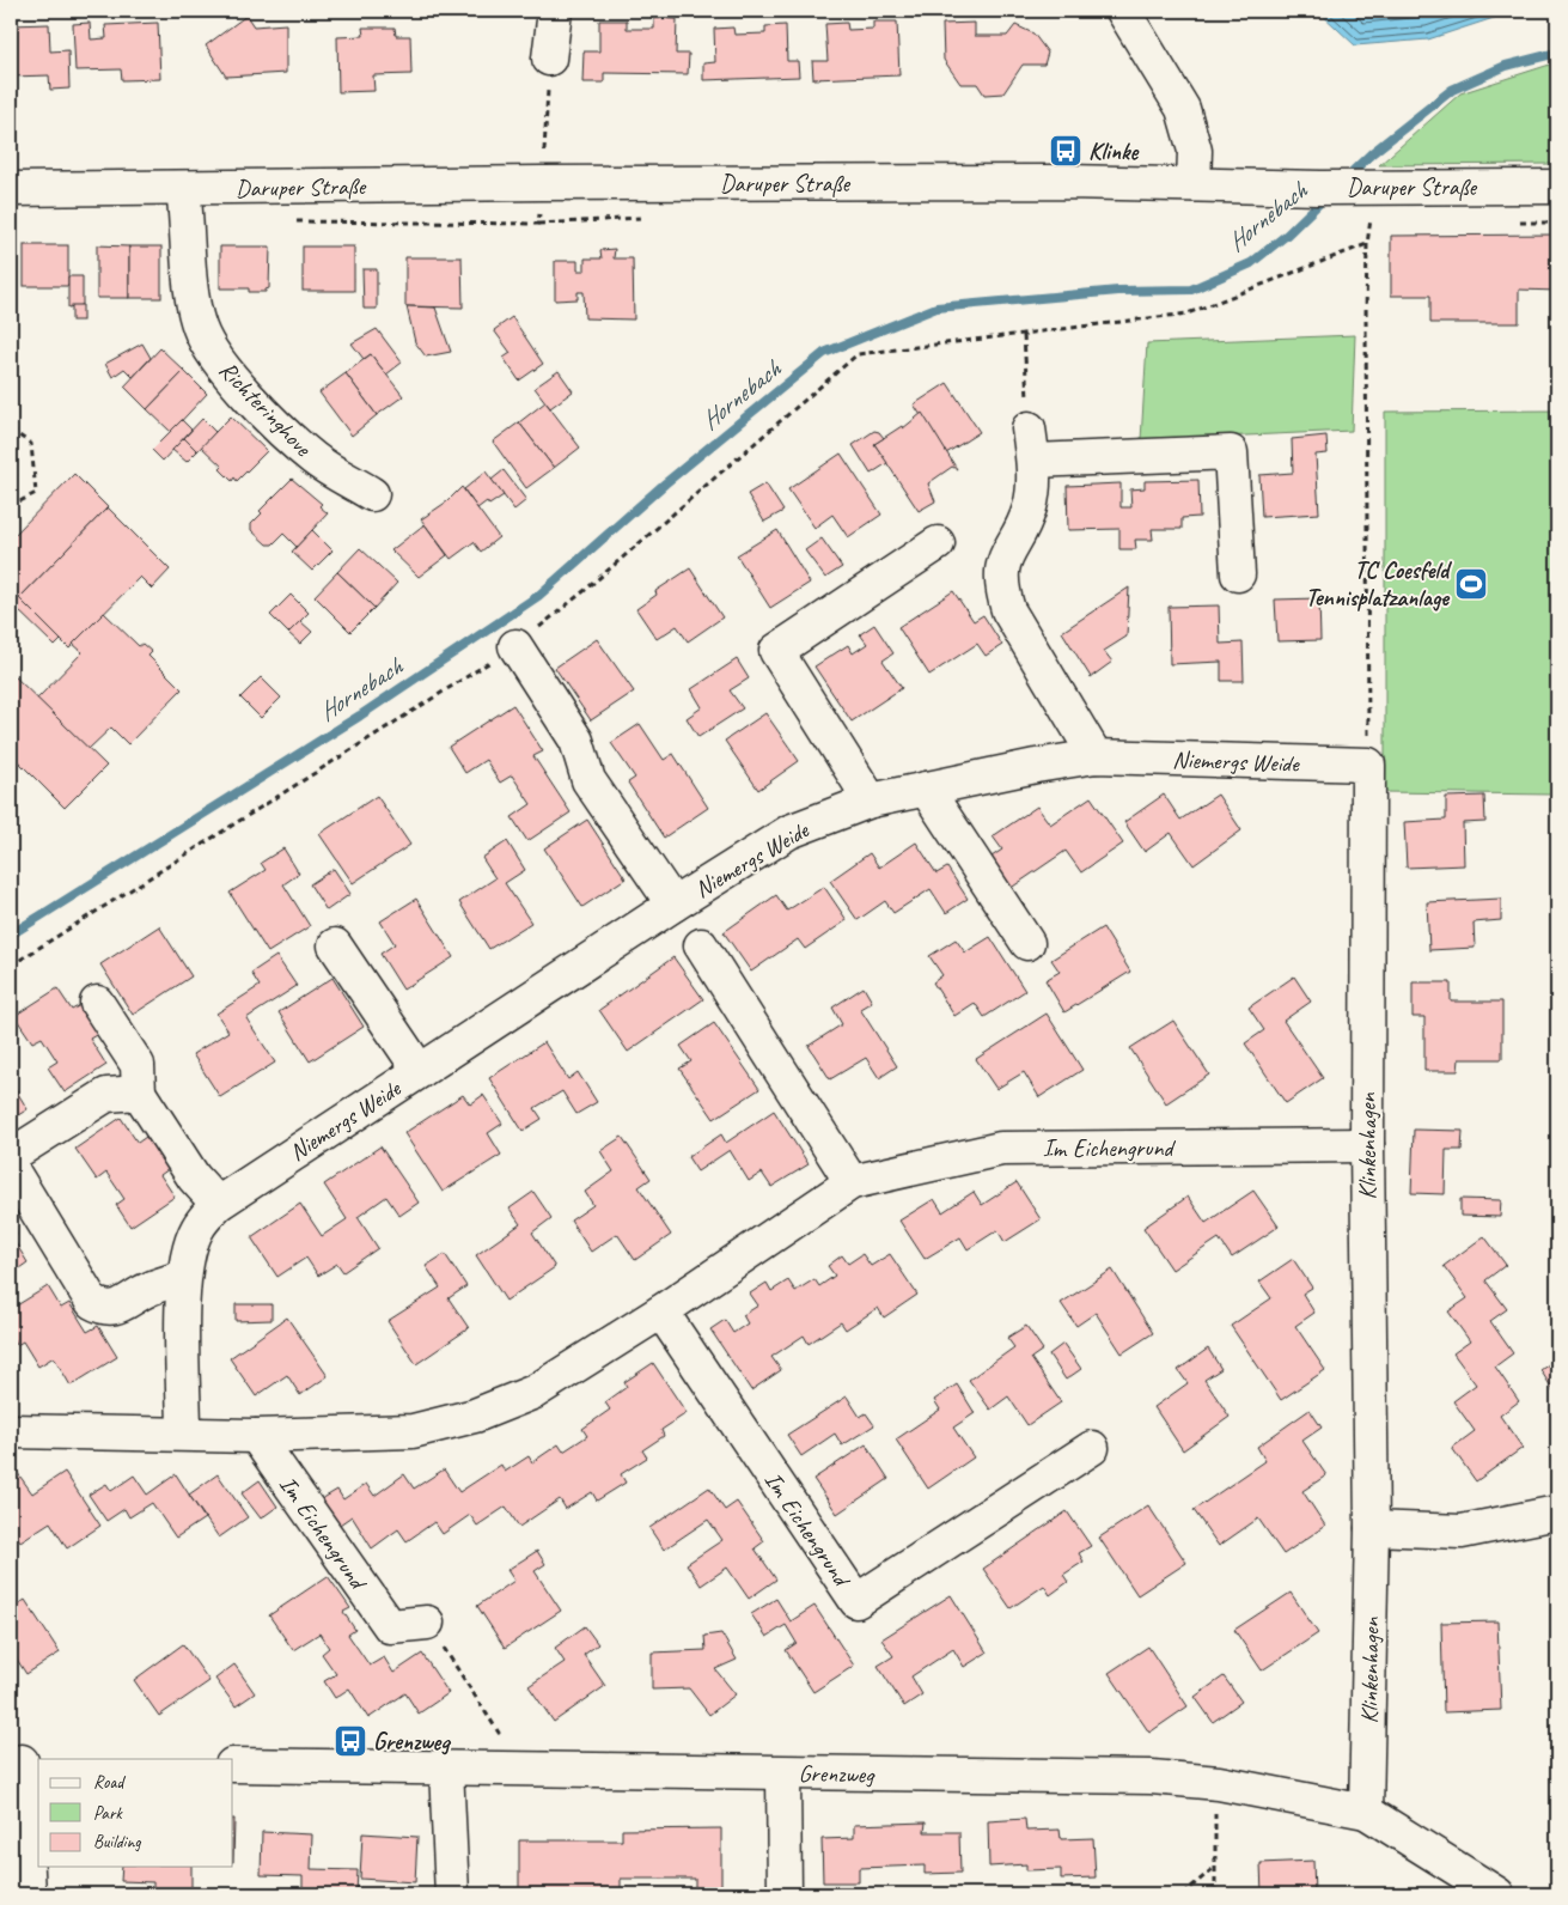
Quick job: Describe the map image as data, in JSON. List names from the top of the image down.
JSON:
{
  "streets": {
    "street": [
      "Daruper Straße",
      "Richteringhove",
      "Niemergs Weide",
      "Klinkenhagen",
      "Im Eichengrund",
      "Grenzweg"
    ]
  },
  "crossings": [
    ["Daruper Straße", "Richteringhove"],
    ["Niemergs Weide", "Klinkenhagen"],
    ["Niemergs Weide", "Im Eichengrund"],
    ["Klinkenhagen", "Im Eichengrund"],
    ["Klinkenhagen", "Grenzweg"]
  ],
  "water": ["Hornebach"],
  "places": {
    "bus stop": ["Klinke", "Grenzweg"],
    "sports": ["TC Coesfeld Tennisplatzanlage"]
  },
  "legend": ["Road", "Park", "Building"]
}
